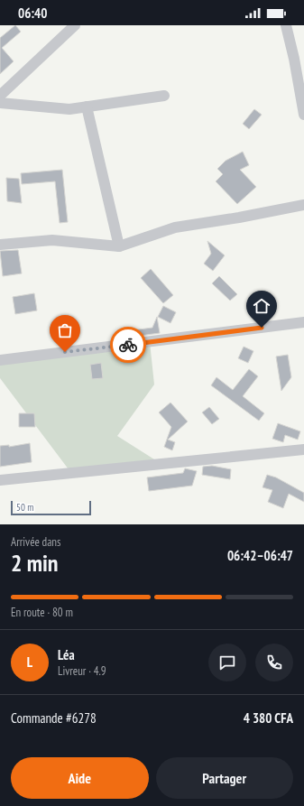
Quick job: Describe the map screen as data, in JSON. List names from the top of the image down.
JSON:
{
  "scale_bar": "50 m",
  "page": {
    "status": "06:40",
    "scale": "50 m",
    "heading": ["2 min", "Arrivée dans", "06:42–06:47"],
    "panel": [
      "Léa",
      "Livreur · 4.9",
      "Commande #6278",
      "4 380 CFA"
    ],
    "bar": "En route · 80 m",
    "round": "L",
    "buttons": ["Aide", "Partager"]
  }
}
